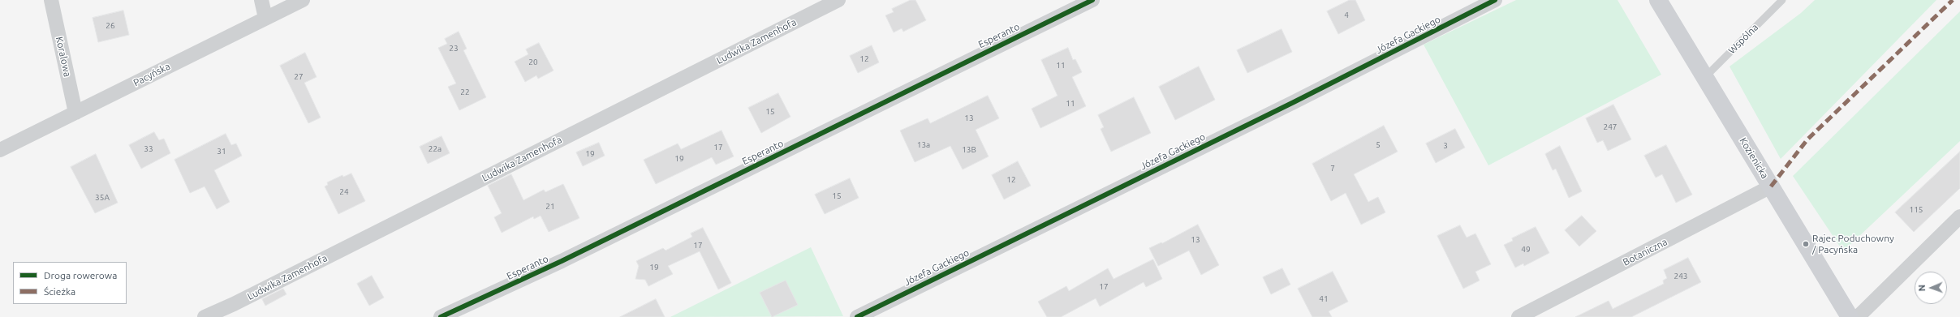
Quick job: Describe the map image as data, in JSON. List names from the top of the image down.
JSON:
{
  "streets": {
    "main road": ["Kozienicka"],
    "street": [
      "Józefa Gackiego",
      "Esperanto",
      "Ludwika Zamenhofa",
      "Koralowa",
      "Pacyńska",
      "Botaniczna"
    ],
    "lane": ["Wspólna"]
  },
  "crossings": [
    ["Wspólna", "Kozienicka"],
    ["Koralowa", "Pacyńska"],
    ["Kozienicka", "Botaniczna"]
  ],
  "places": ["Rajec Poduchowny / Pacyńska"],
  "house_numbers": [
    "4",
    "26",
    "23",
    "12",
    "20",
    "11",
    "27",
    "22",
    "11",
    "15",
    "13",
    "247",
    "13a",
    "5",
    "3",
    "17",
    "33",
    "22a",
    "13B",
    "31",
    "19",
    "19",
    "7",
    "12",
    "24",
    "15",
    "35A",
    "21",
    "115",
    "13",
    "17",
    "49",
    "19",
    "243",
    "17",
    "41"
  ],
  "legend": ["Droga rowerowa", "Ścieżka"],
  "north": "left"
}
